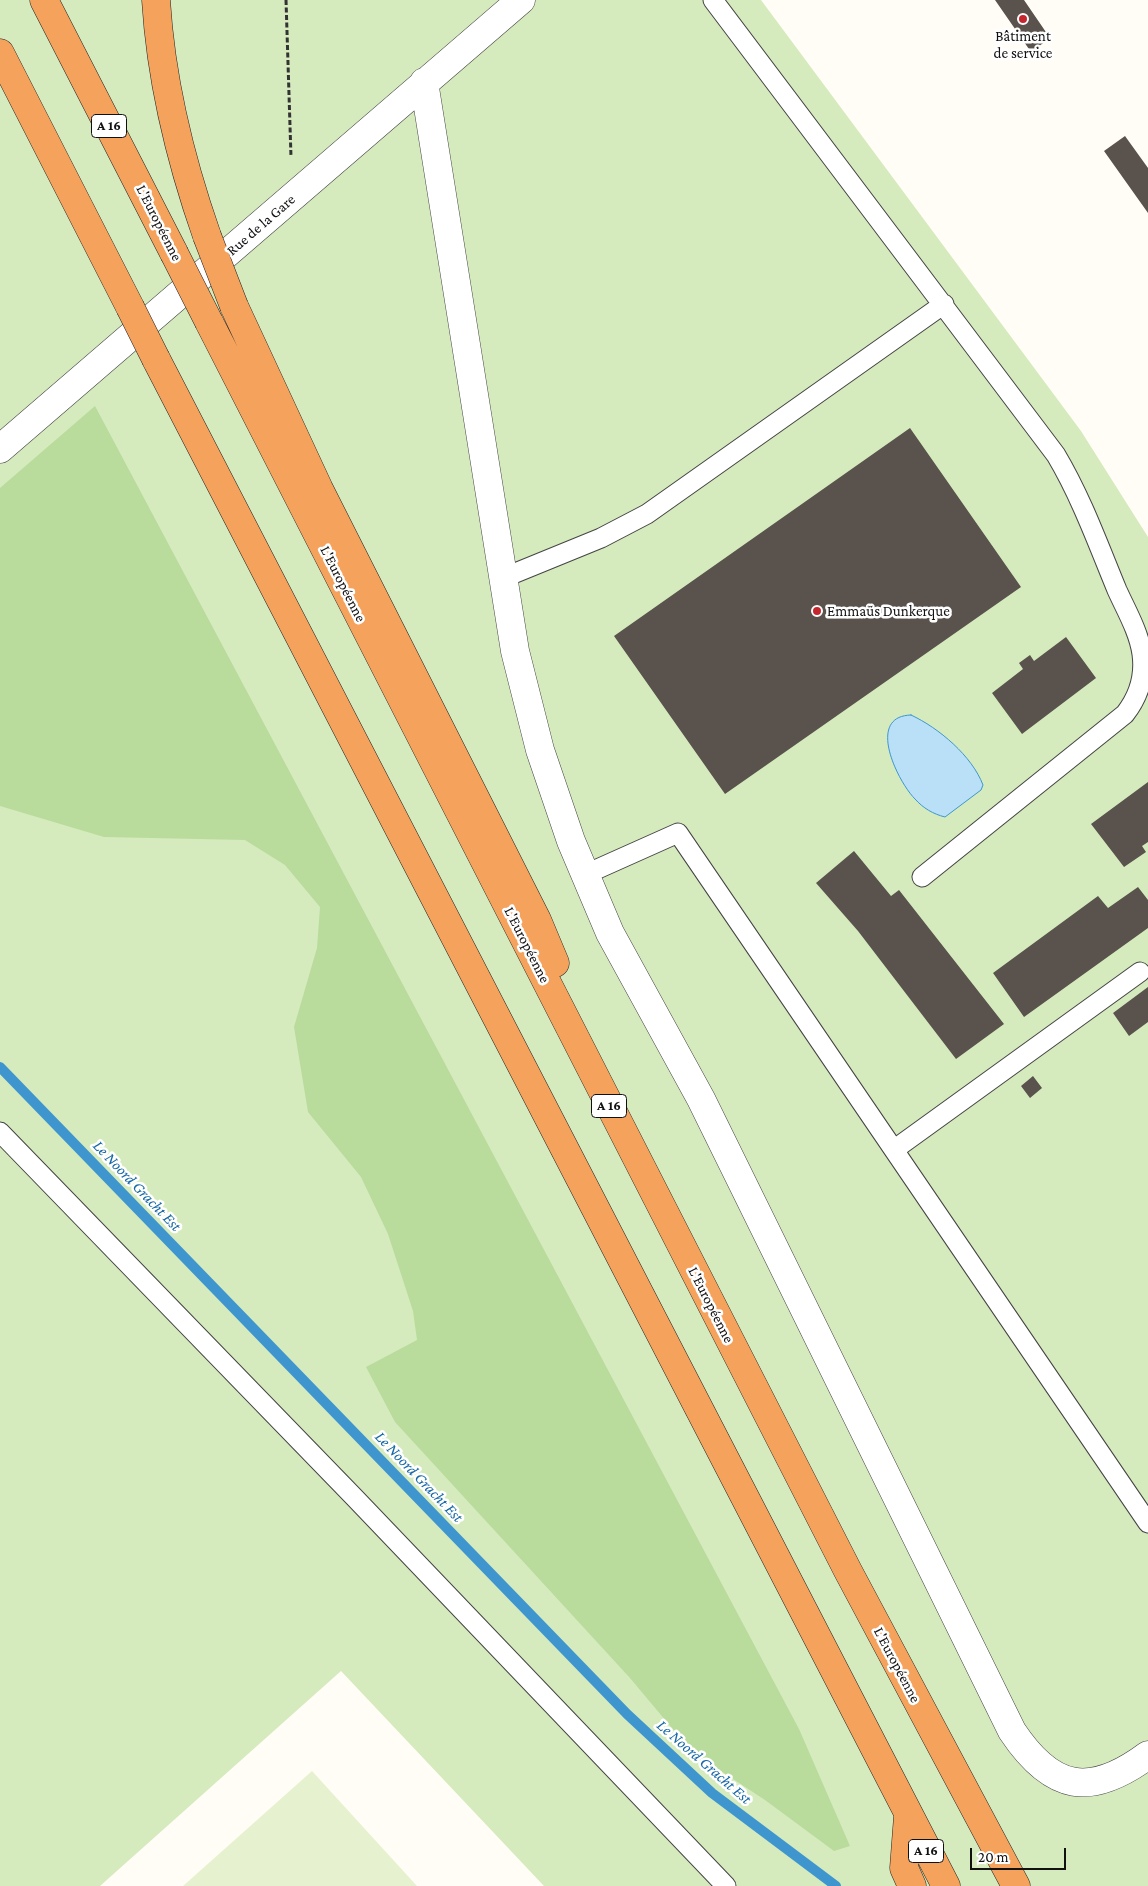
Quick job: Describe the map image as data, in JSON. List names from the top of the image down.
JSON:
{
  "streets": {
    "highway": ["A 16", "L'Européenne"],
    "street": ["Rue de la Gare"]
  },
  "water": ["Le Noord Gracht Est"],
  "places": ["Bâtiment de service", "Emmaüs Dunkerque"],
  "scale_bar": "20 m"
}
